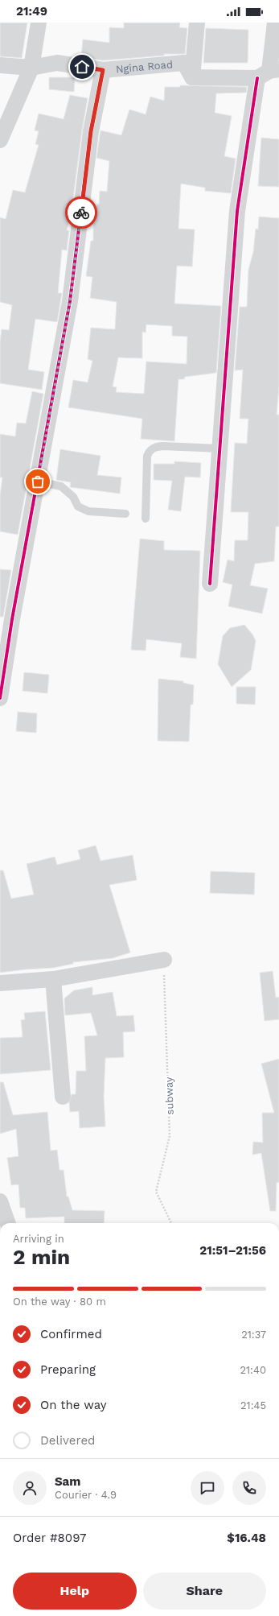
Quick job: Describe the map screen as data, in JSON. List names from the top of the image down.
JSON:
{
  "streets": {
    "street": ["Ngina Road"],
    "path": ["subway"]
  },
  "page": {
    "status": "21:49",
    "heading": ["2 min", "Arriving in", "21:51–21:56"],
    "panel": [
      "Sam",
      "Courier · 4.9",
      "Order #8097",
      "$16.48"
    ],
    "bar": "On the way · 80 m",
    "list": [
      ["Confirmed", "21:37"],
      ["Preparing", "21:40"],
      ["On the way", "21:45"],
      "Delivered"
    ],
    "buttons": ["Help", "Share"]
  }
}
